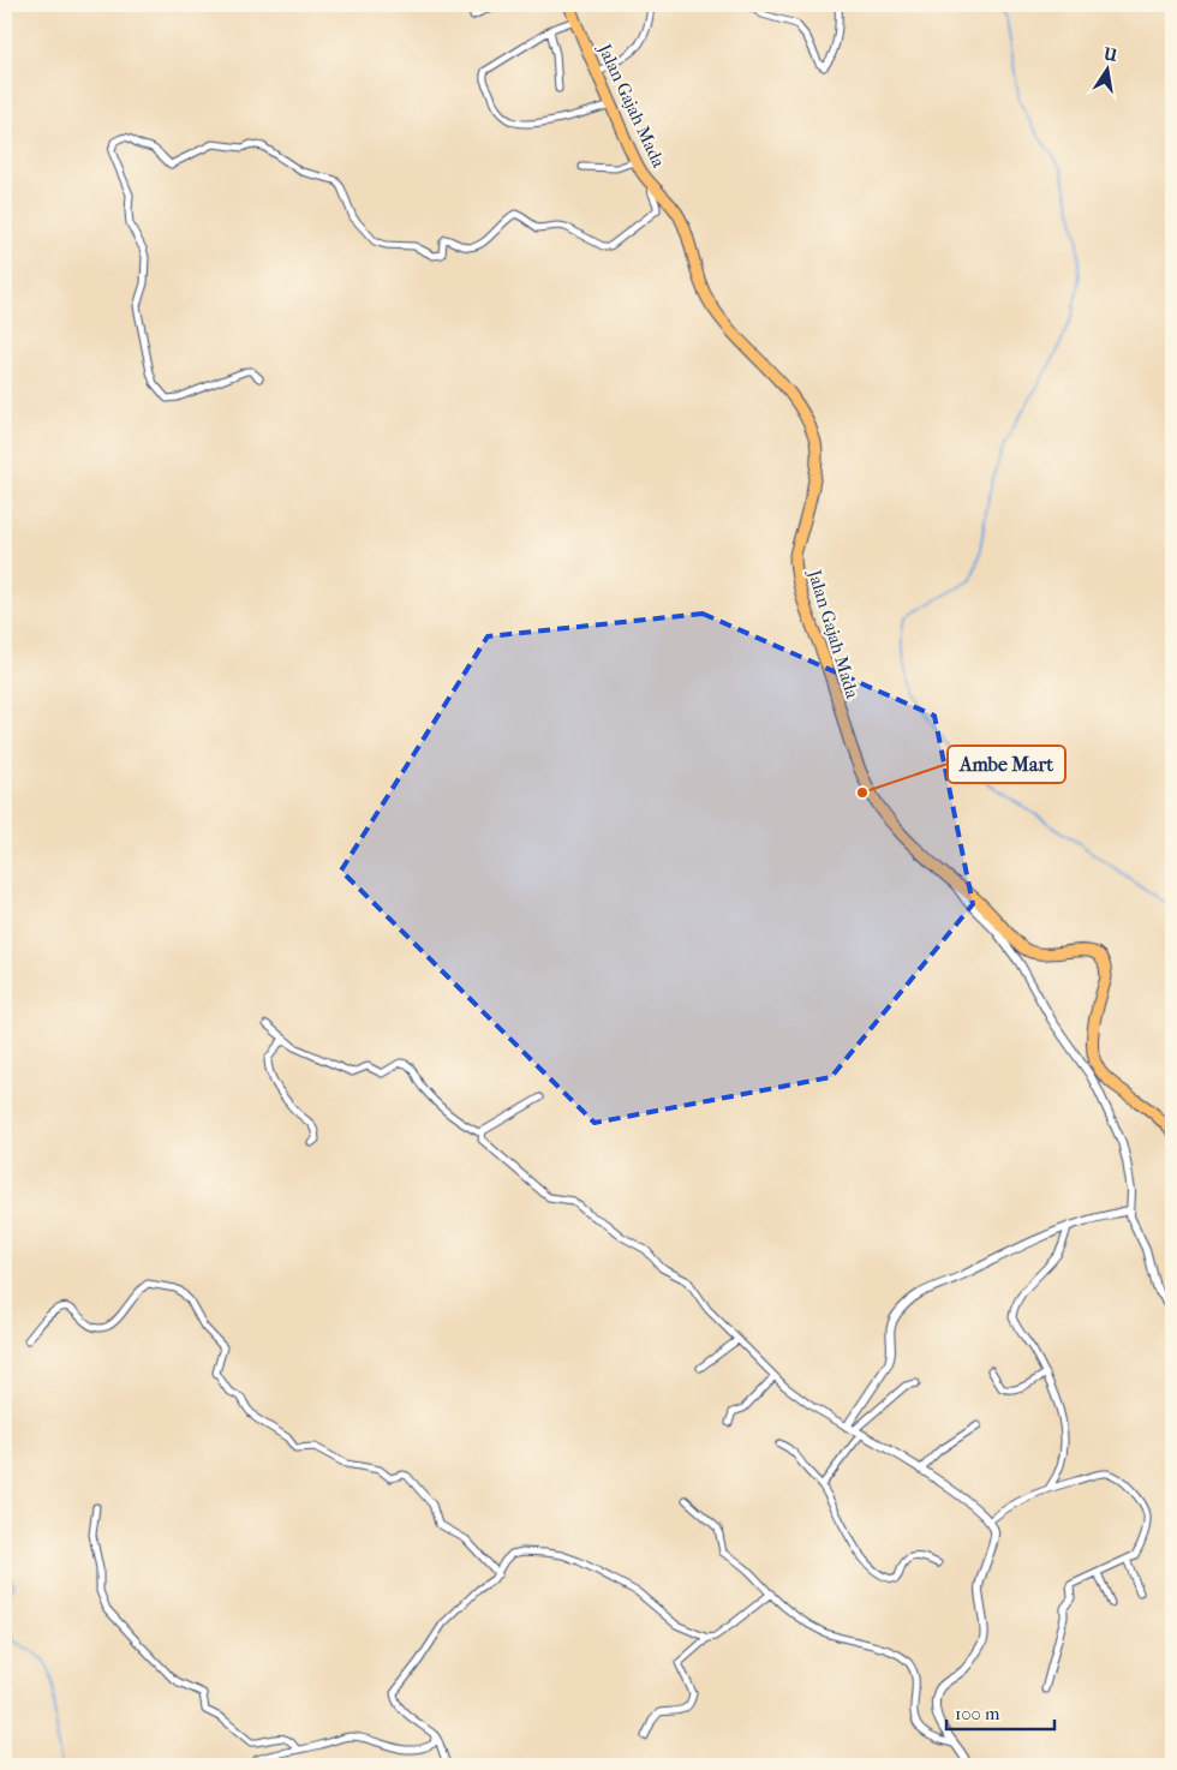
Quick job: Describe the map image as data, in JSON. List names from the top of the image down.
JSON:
{
  "streets": {
    "highway": ["Jalan Gajah Mada"]
  },
  "places": ["Ambe Mart"],
  "scale_bar": "100 m",
  "north": "top"
}
